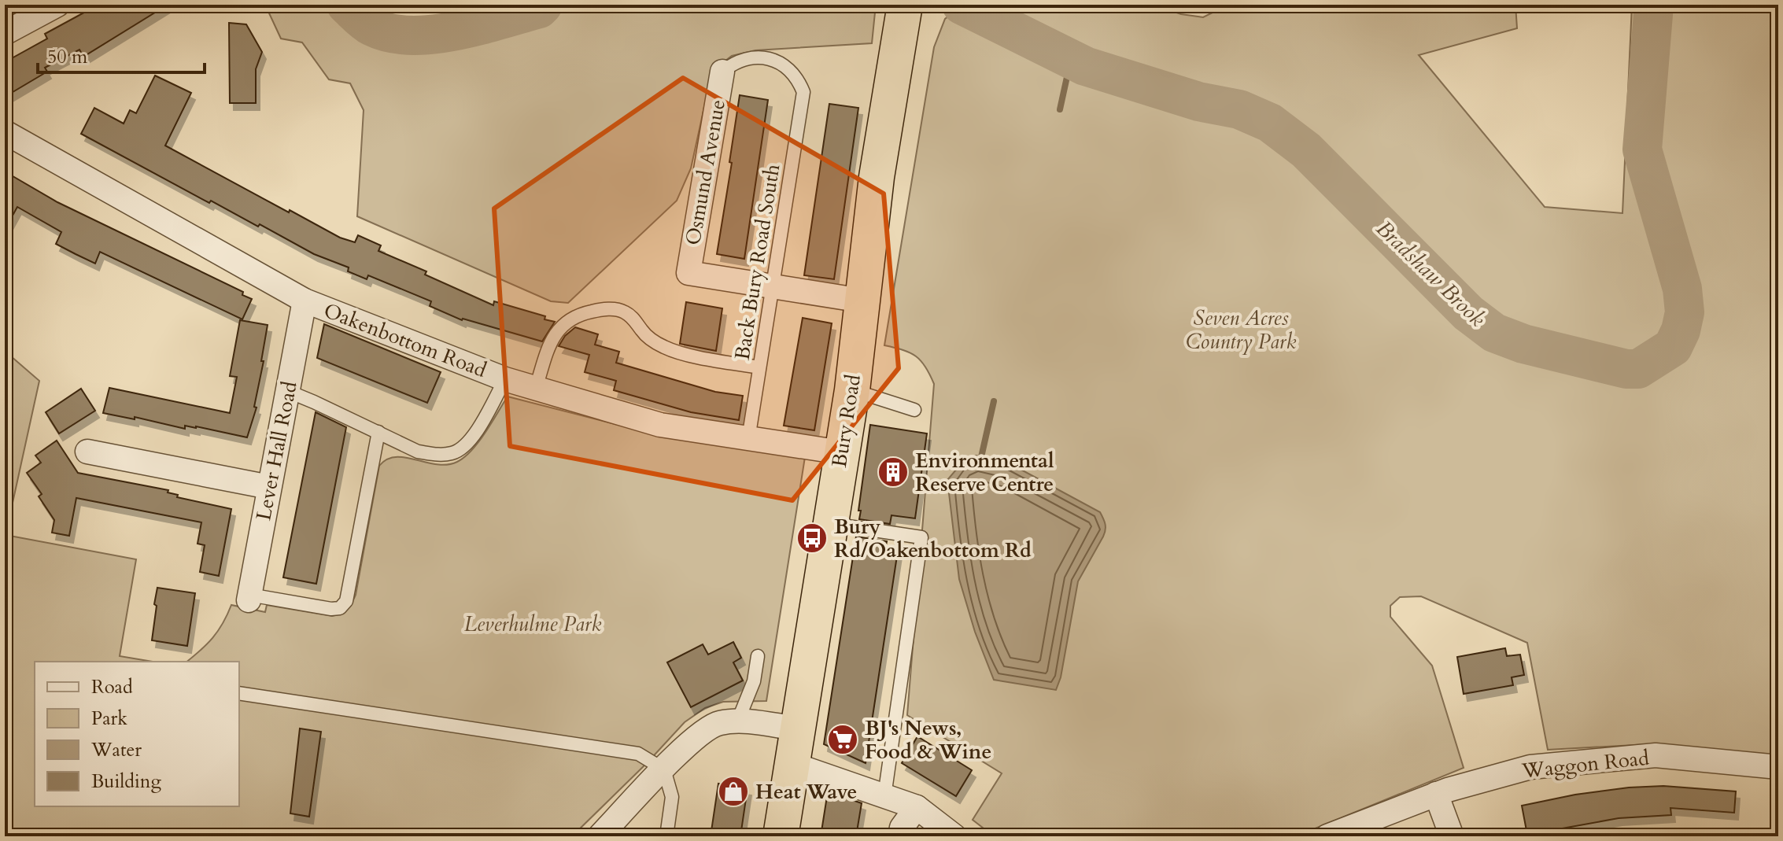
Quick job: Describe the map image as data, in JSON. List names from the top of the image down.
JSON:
{
  "streets": {
    "highway": ["Bury Road"],
    "street": [
      "Osmund Avenue",
      "Oakenbottom Road",
      "Lever Hall Road",
      "Waggon Road"
    ],
    "lane": ["Back Bury Road South"]
  },
  "crossings": [
    ["Osmund Avenue", "Back Bury Road South"],
    ["Back Bury Road South", "Oakenbottom Road"],
    ["Oakenbottom Road", "Bury Road"],
    ["Oakenbottom Road", "Lever Hall Road"]
  ],
  "water": ["Bradshaw Brook"],
  "parks": ["Seven Acres Country Park", "Leverhulme Park"],
  "places": {
    "building": ["Environmental Reserve Centre"],
    "bus stop": ["Bury Rd/Oakenbottom Rd"],
    "supermarket": ["BJ's News, Food & Wine"],
    "shop": ["Heat Wave"]
  },
  "legend": [
    "Road",
    "Park",
    "Water",
    "Building"
  ],
  "scale_bar": "50 m"
}
